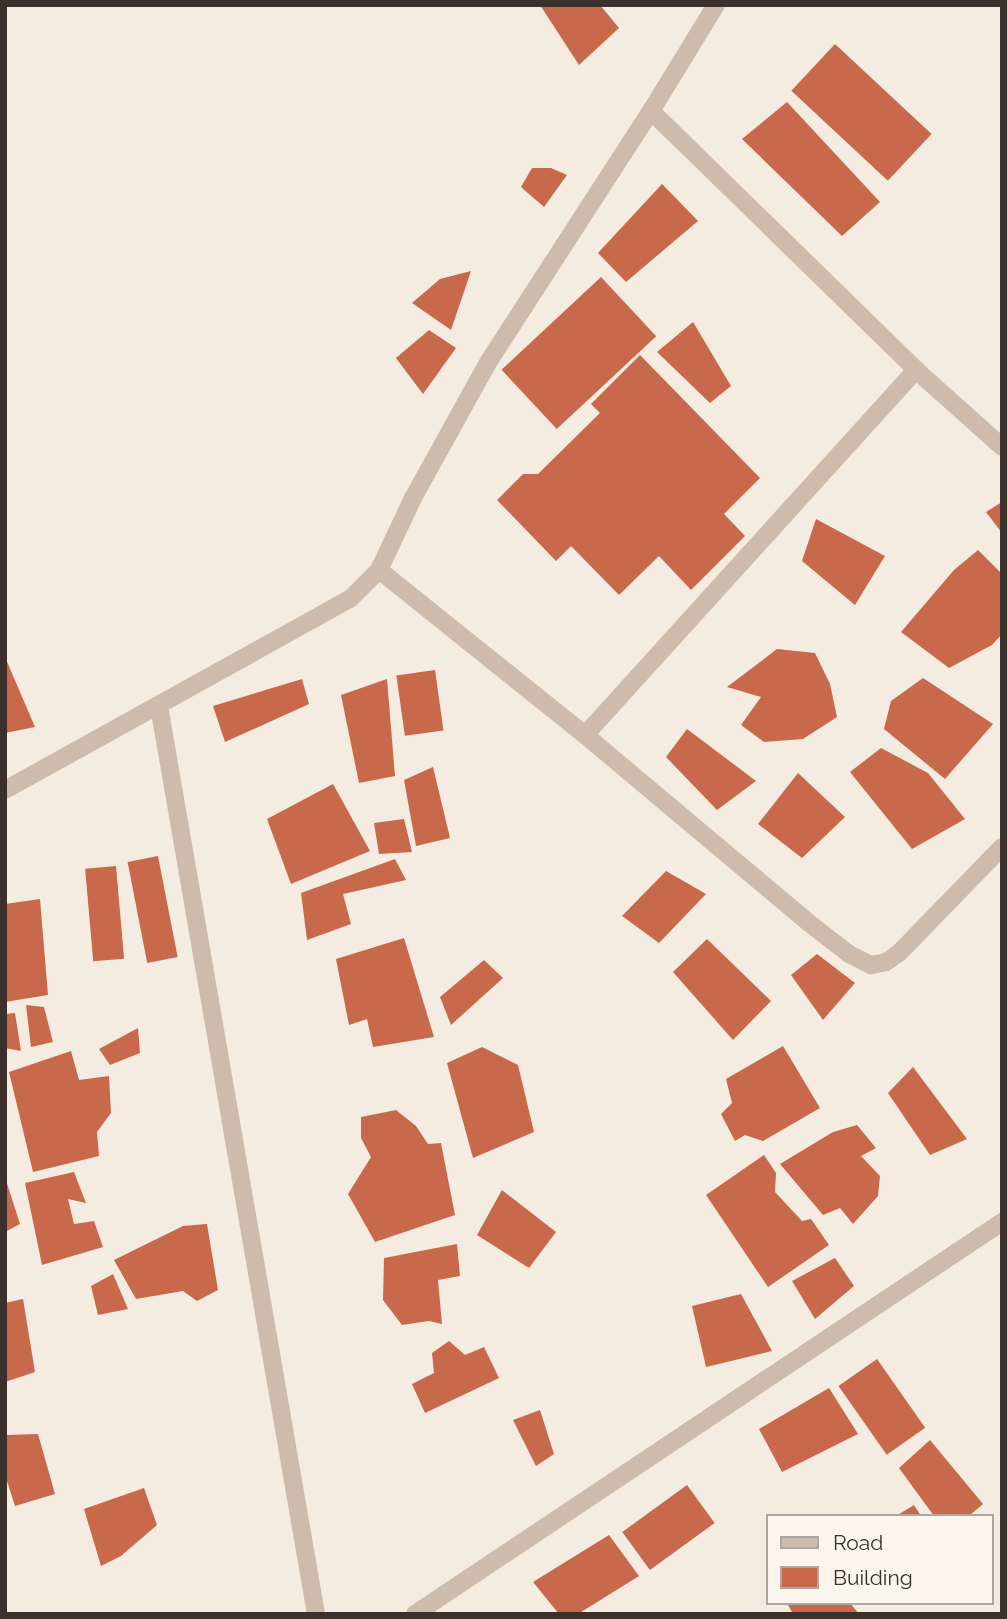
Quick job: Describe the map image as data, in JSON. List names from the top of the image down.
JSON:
{
  "legend": ["Road", "Building"]
}
